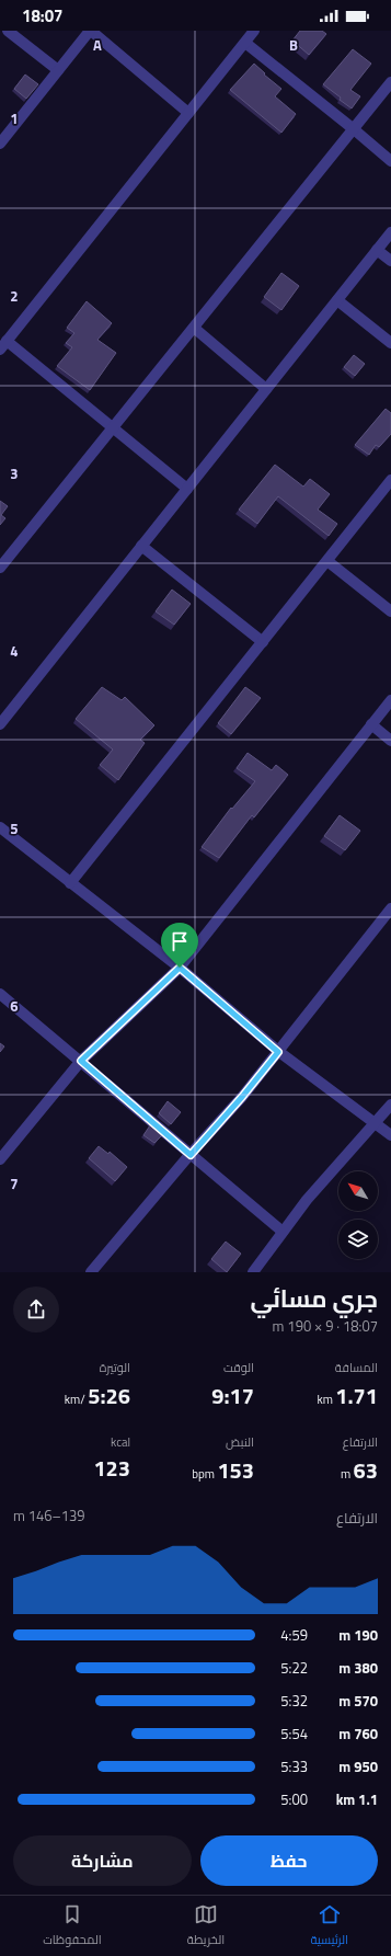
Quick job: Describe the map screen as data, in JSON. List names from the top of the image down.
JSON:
{
  "north": "top left",
  "page": {
    "status": "18:07",
    "heading": ["جري مسائي", "18:07 · 9 × 190 m"],
    "stats": [
      ["المسافة", "1.71 km"],
      ["الوقت", "9:17"],
      ["الوتيرة", "5:26 /km"],
      ["الارتفاع", "63 m"],
      ["النبض", "153 bpm"],
      ["kcal", "123"]
    ],
    "chart": ["الارتفاع", "139–146 m"],
    "list": [
      {
        "name": "190 m",
        "note": "4:59"
      },
      {
        "name": "380 m",
        "note": "5:22"
      },
      {
        "name": "570 m",
        "note": "5:32"
      },
      {
        "name": "760 m",
        "note": "5:54"
      },
      {
        "name": "950 m",
        "note": "5:33"
      },
      {
        "name": "1.1 km",
        "note": "5:00"
      }
    ],
    "buttons": ["حفظ", "مشاركة"],
    "tabs": ["الرئيسية", "الخريطة", "المحفوظات"]
  },
  "grid": {
    "columns": ["A", "B"],
    "rows": [
      "1",
      "2",
      "3",
      "4",
      "5",
      "6",
      "7"
    ]
  }
}
